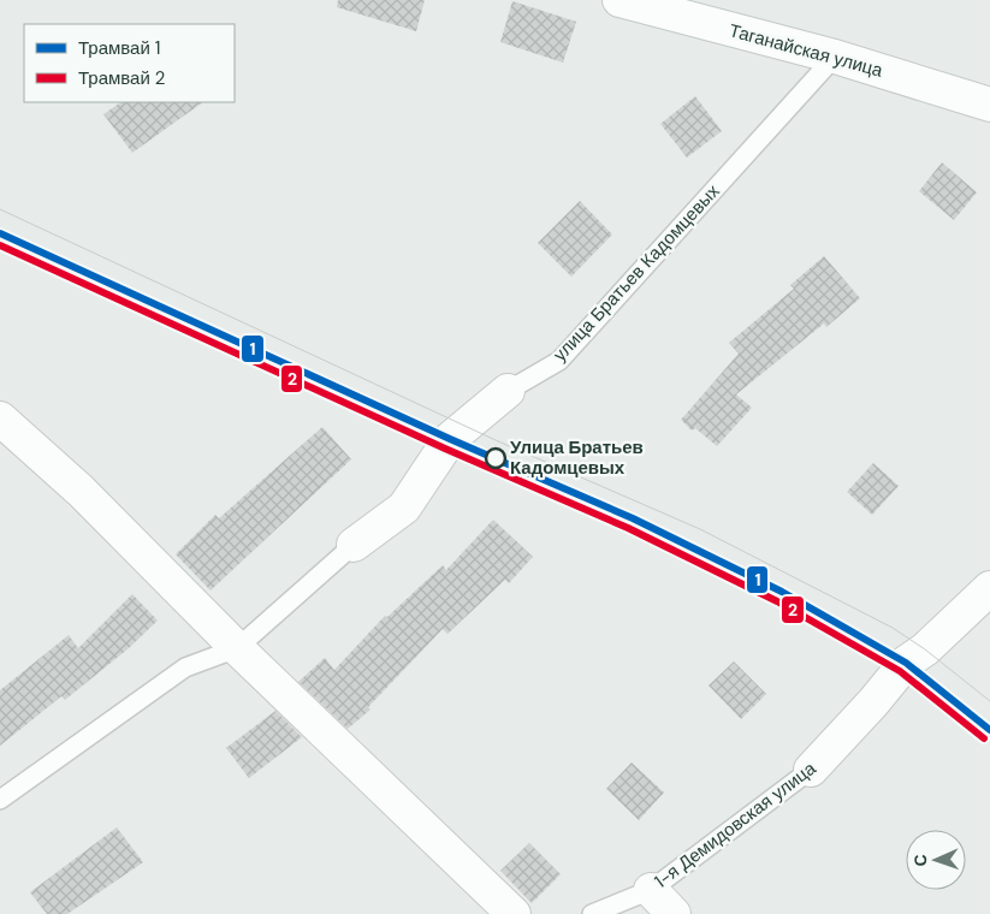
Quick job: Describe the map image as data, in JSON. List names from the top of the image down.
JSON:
{
  "streets": {
    "street": ["Таганайская улица", "улица Братьев Кадомцевых", "1-я Демидовская улица"]
  },
  "crossings": [
    ["Таганайская улица", "улица Братьев Кадомцевых"]
  ],
  "places": ["Улица Братьев Кадомцевых"],
  "lines": ["tram line 1", "tram line 2"],
  "legend": ["Трамвай 1", "Трамвай 2"],
  "north": "left"
}
